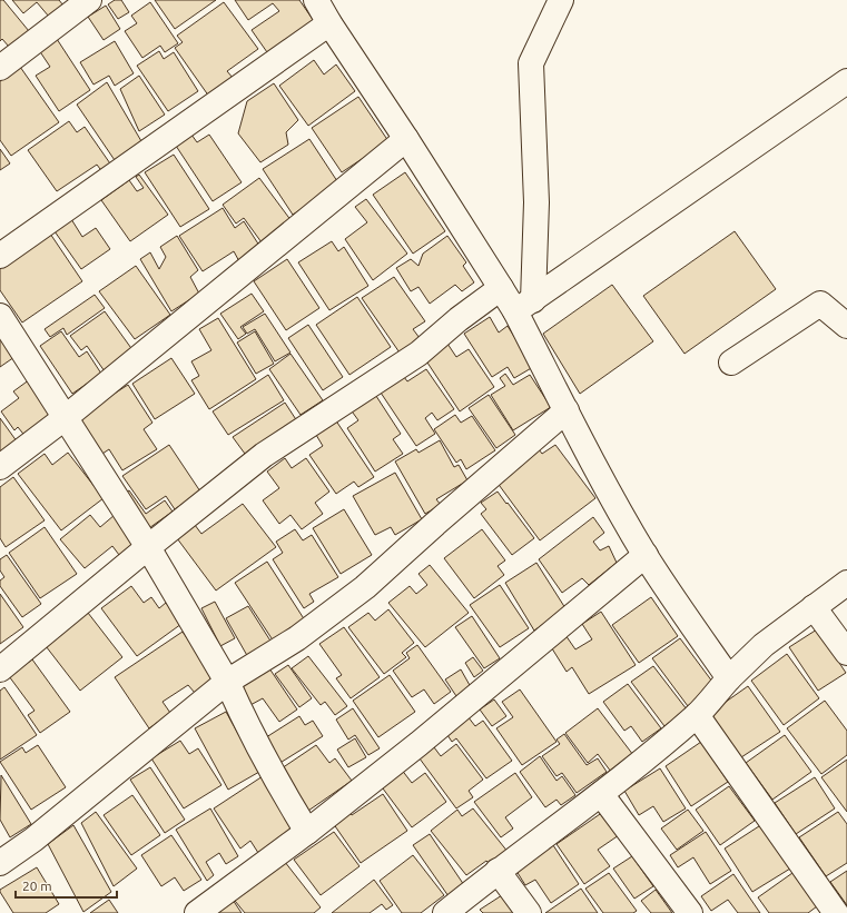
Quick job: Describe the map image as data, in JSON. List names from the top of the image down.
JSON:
{
  "scale_bar": "20 m"
}
